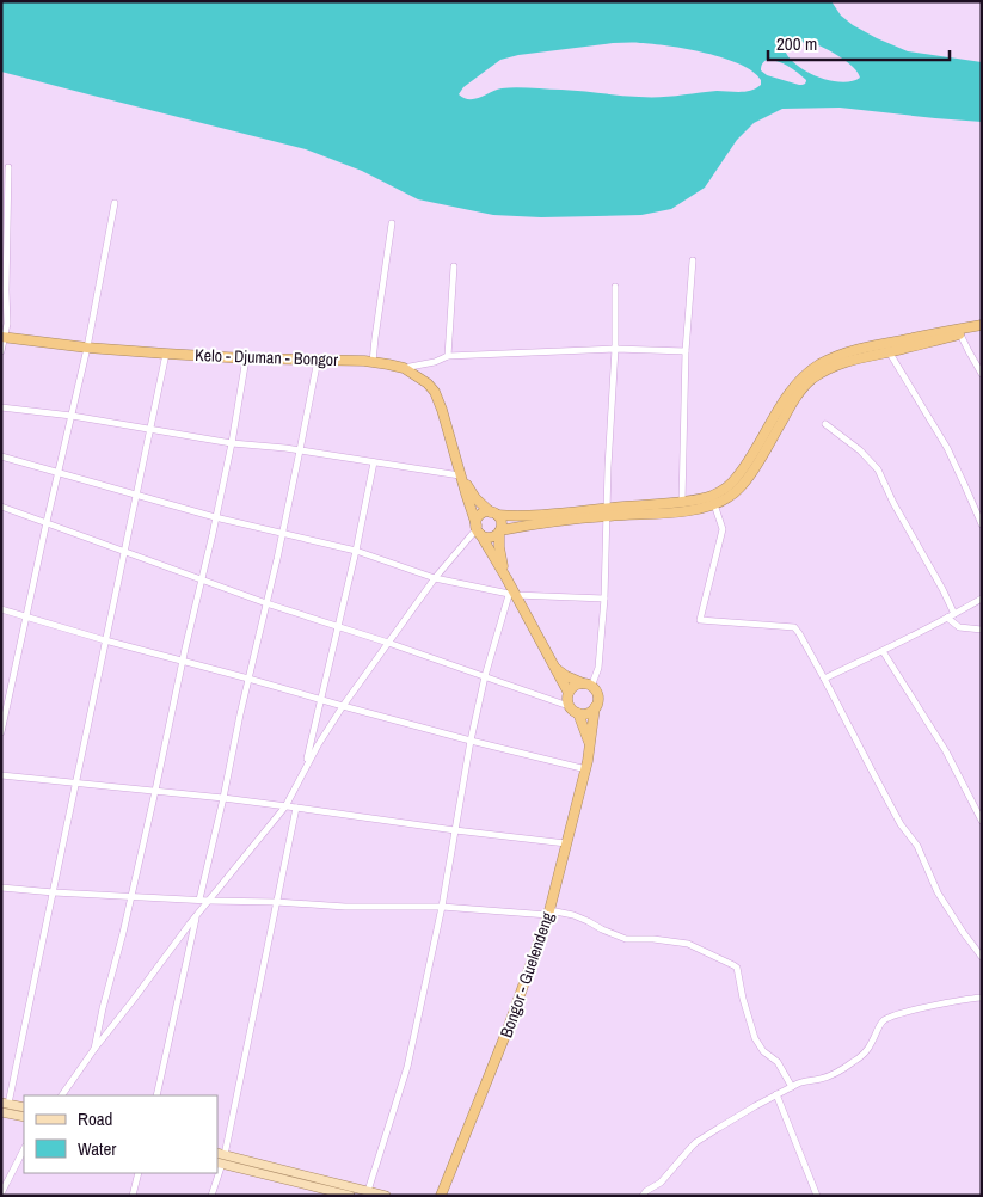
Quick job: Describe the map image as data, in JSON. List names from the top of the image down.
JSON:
{
  "streets": {
    "highway": ["Kelo - Djuman - Bongor", "Bongor - Guelendeng"]
  },
  "crossings": [
    ["Kelo - Djuman - Bongor", "Bongor - Guelendeng"]
  ],
  "legend": ["Road", "Water"],
  "scale_bar": "200 m"
}
